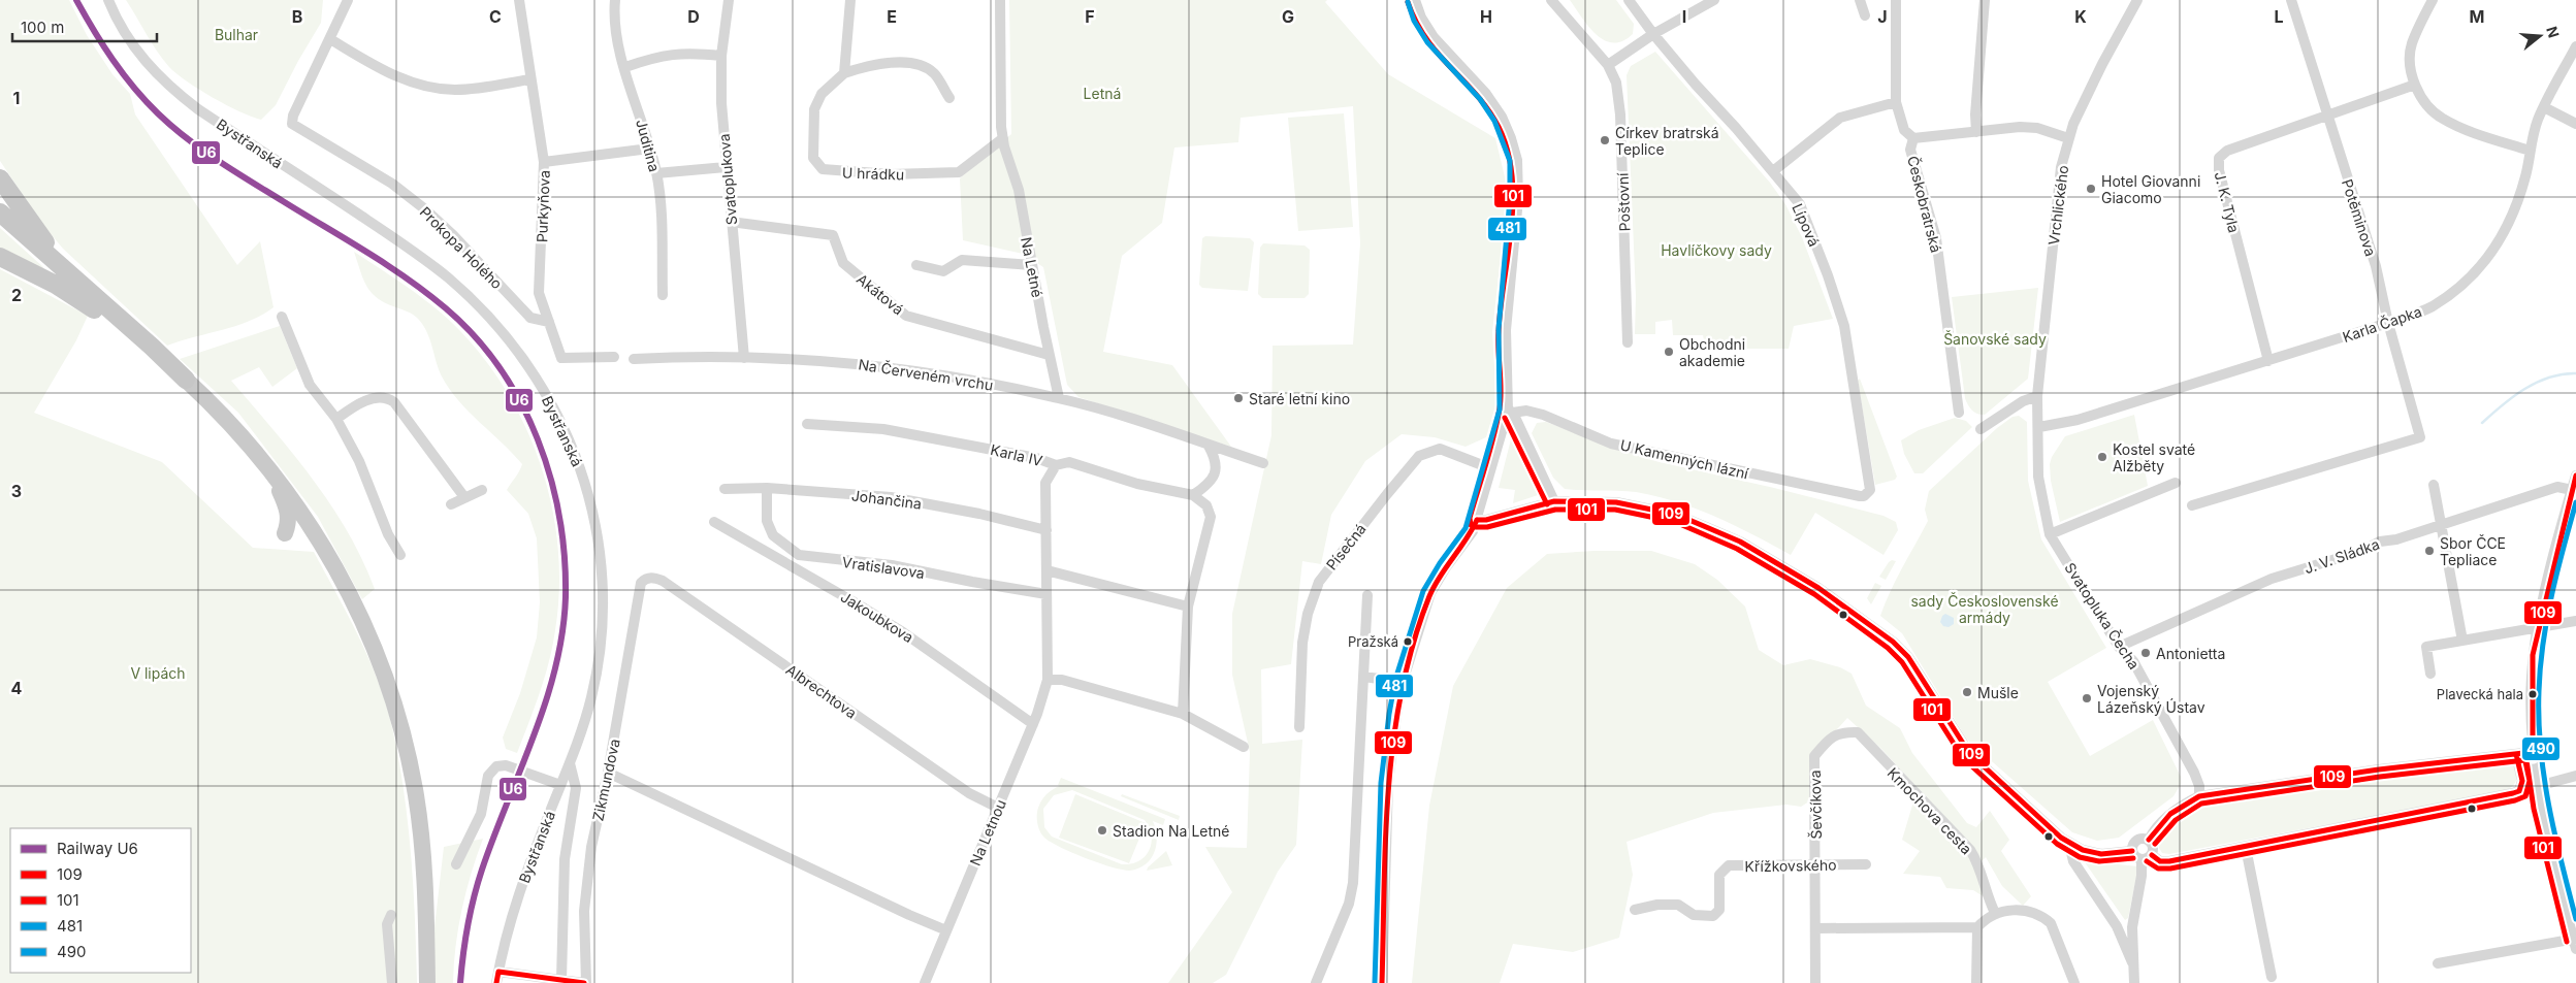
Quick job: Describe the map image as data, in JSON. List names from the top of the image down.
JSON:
{
  "streets": {
    "street": [
      "Bystřanská",
      "Juditina",
      "U hrádku",
      "Svatoplukova",
      "Poštovní",
      "J. K. Tyla",
      "Českobratrská",
      "Vrchlického",
      "Purkyňova",
      "Potěminova",
      "Lípová",
      "Prokopa Holého",
      "Na Letné",
      "Akátová",
      "Karla Čapka",
      "Na Červeném vrchu",
      "Karla IV",
      "U Kamenných lázní",
      "Johančina",
      "Písečná",
      "J. V. Sládka",
      "Vratislavova",
      "Svatopluka Čecha",
      "Jakoubkova",
      "Albrechtova",
      "Zikmundova",
      "Ševčíkova",
      "Kmochova cesta",
      "Na Letnou",
      "Křížkovského"
    ]
  },
  "crossings": [
    ["U hrádku", "Na Letné"],
    ["Svatoplukova", "Akátová"],
    ["Svatoplukova", "Na Červeném vrchu"],
    ["J. K. Tyla", "Potěminova"],
    ["J. K. Tyla", "Karla Čapka"],
    ["Vrchlického", "Karla Čapka"],
    ["Vrchlického", "Svatopluka Čecha"],
    ["Purkyňova", "Prokopa Holého"],
    ["Potěminova", "Karla Čapka"],
    ["Lípová", "U Kamenných lázní"],
    ["Na Letné", "Akátová"],
    ["Na Letné", "Na Červeném vrchu"],
    ["Karla Čapka", "Svatopluka Čecha"],
    ["Karla IV", "Na Letnou"],
    ["Johančina", "Vratislavova"],
    ["Johančina", "Na Letnou"],
    ["J. V. Sládka", "Svatopluka Čecha"],
    ["Vratislavova", "Na Letnou"],
    ["Jakoubkova", "Na Letnou"],
    ["Albrechtova", "Zikmundova"],
    ["Albrechtova", "Na Letnou"],
    ["Ševčíkova", "Kmochova cesta"],
    ["Ševčíkova", "Křížkovského"]
  ],
  "parks": [
    "Bulhar",
    "Letná",
    "Havlíčkovy sady",
    "Šanovské sady",
    "sady Československé armády",
    "V lipách"
  ],
  "places": [
    "Církev bratrská Teplice",
    "Hotel Giovanni Giacomo",
    "Obchodni akademie",
    "Staré letní kino",
    "Kostel svaté Alžběty",
    "Sbor ČCE Tepliace",
    "Pražská",
    "Antonietta",
    "Mušle",
    "Plavecká hala",
    "Vojenský Lázeňský Ústav",
    "Stadion Na Letné"
  ],
  "lines": [
    "rail line U6",
    "transit line 101",
    "transit line 481",
    "transit line 109",
    "transit line 490"
  ],
  "legend": [
    "Railway U6",
    "109",
    "101",
    "481",
    "490"
  ],
  "scale_bar": "100 m",
  "north": "right",
  "grid": {
    "columns": [
      "B",
      "C",
      "D",
      "E",
      "F",
      "G",
      "H",
      "I",
      "J",
      "K",
      "L",
      "M"
    ],
    "rows": [
      "1",
      "2",
      "3",
      "4"
    ]
  }
}
